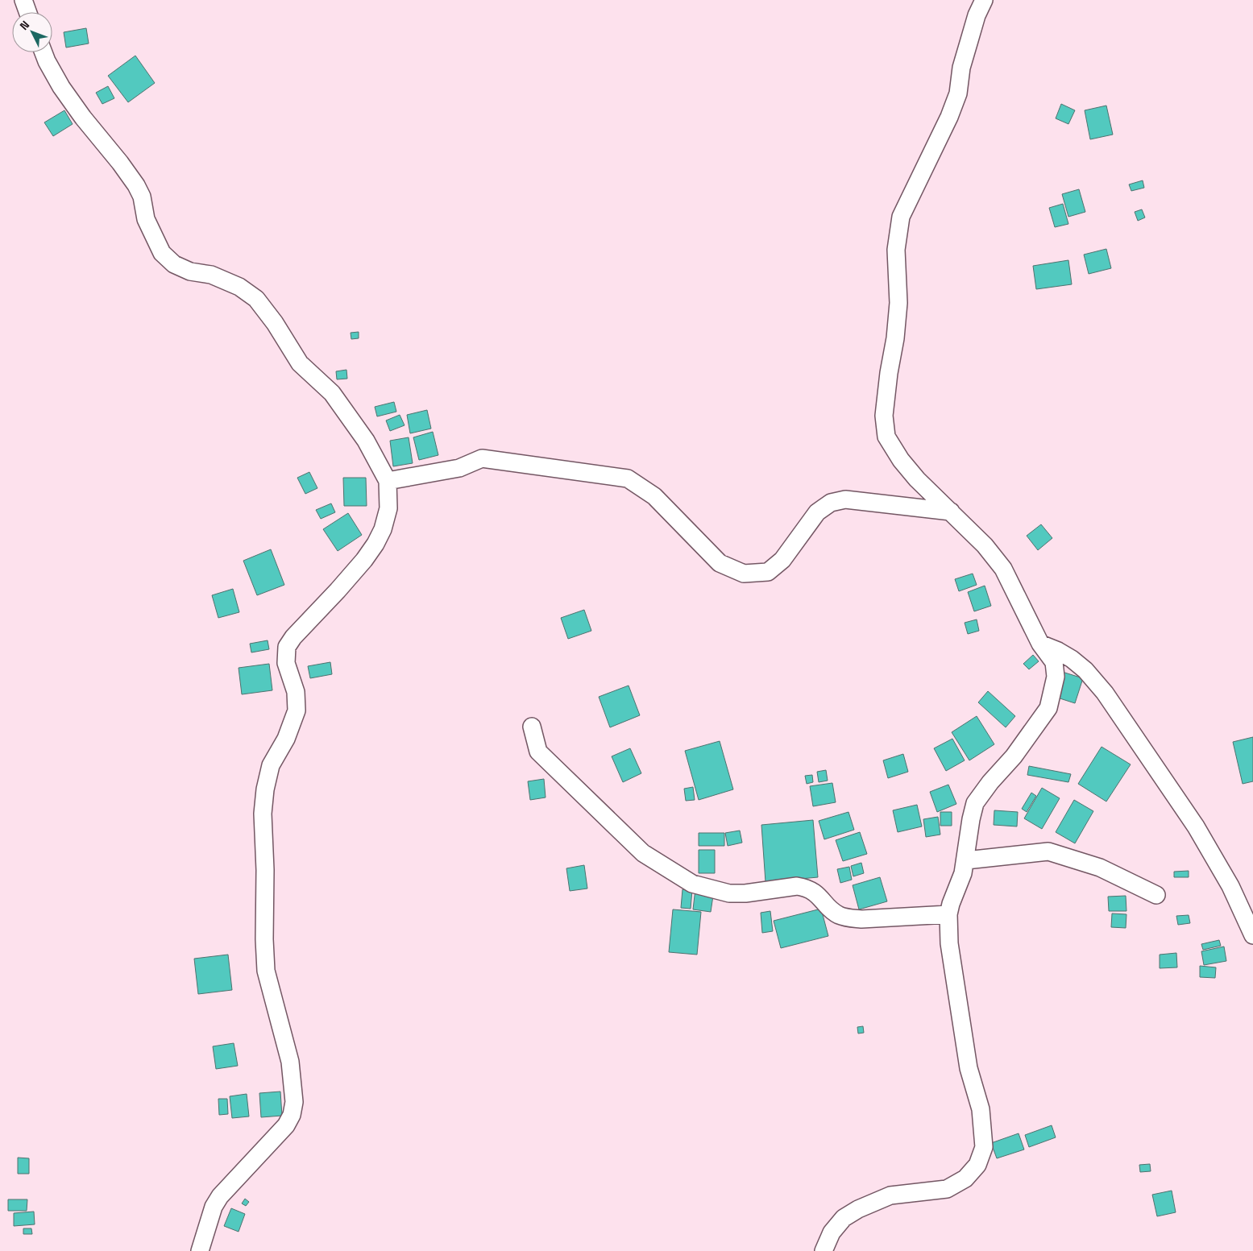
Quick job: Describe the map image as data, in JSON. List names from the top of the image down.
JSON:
{
  "north": "top left"
}
